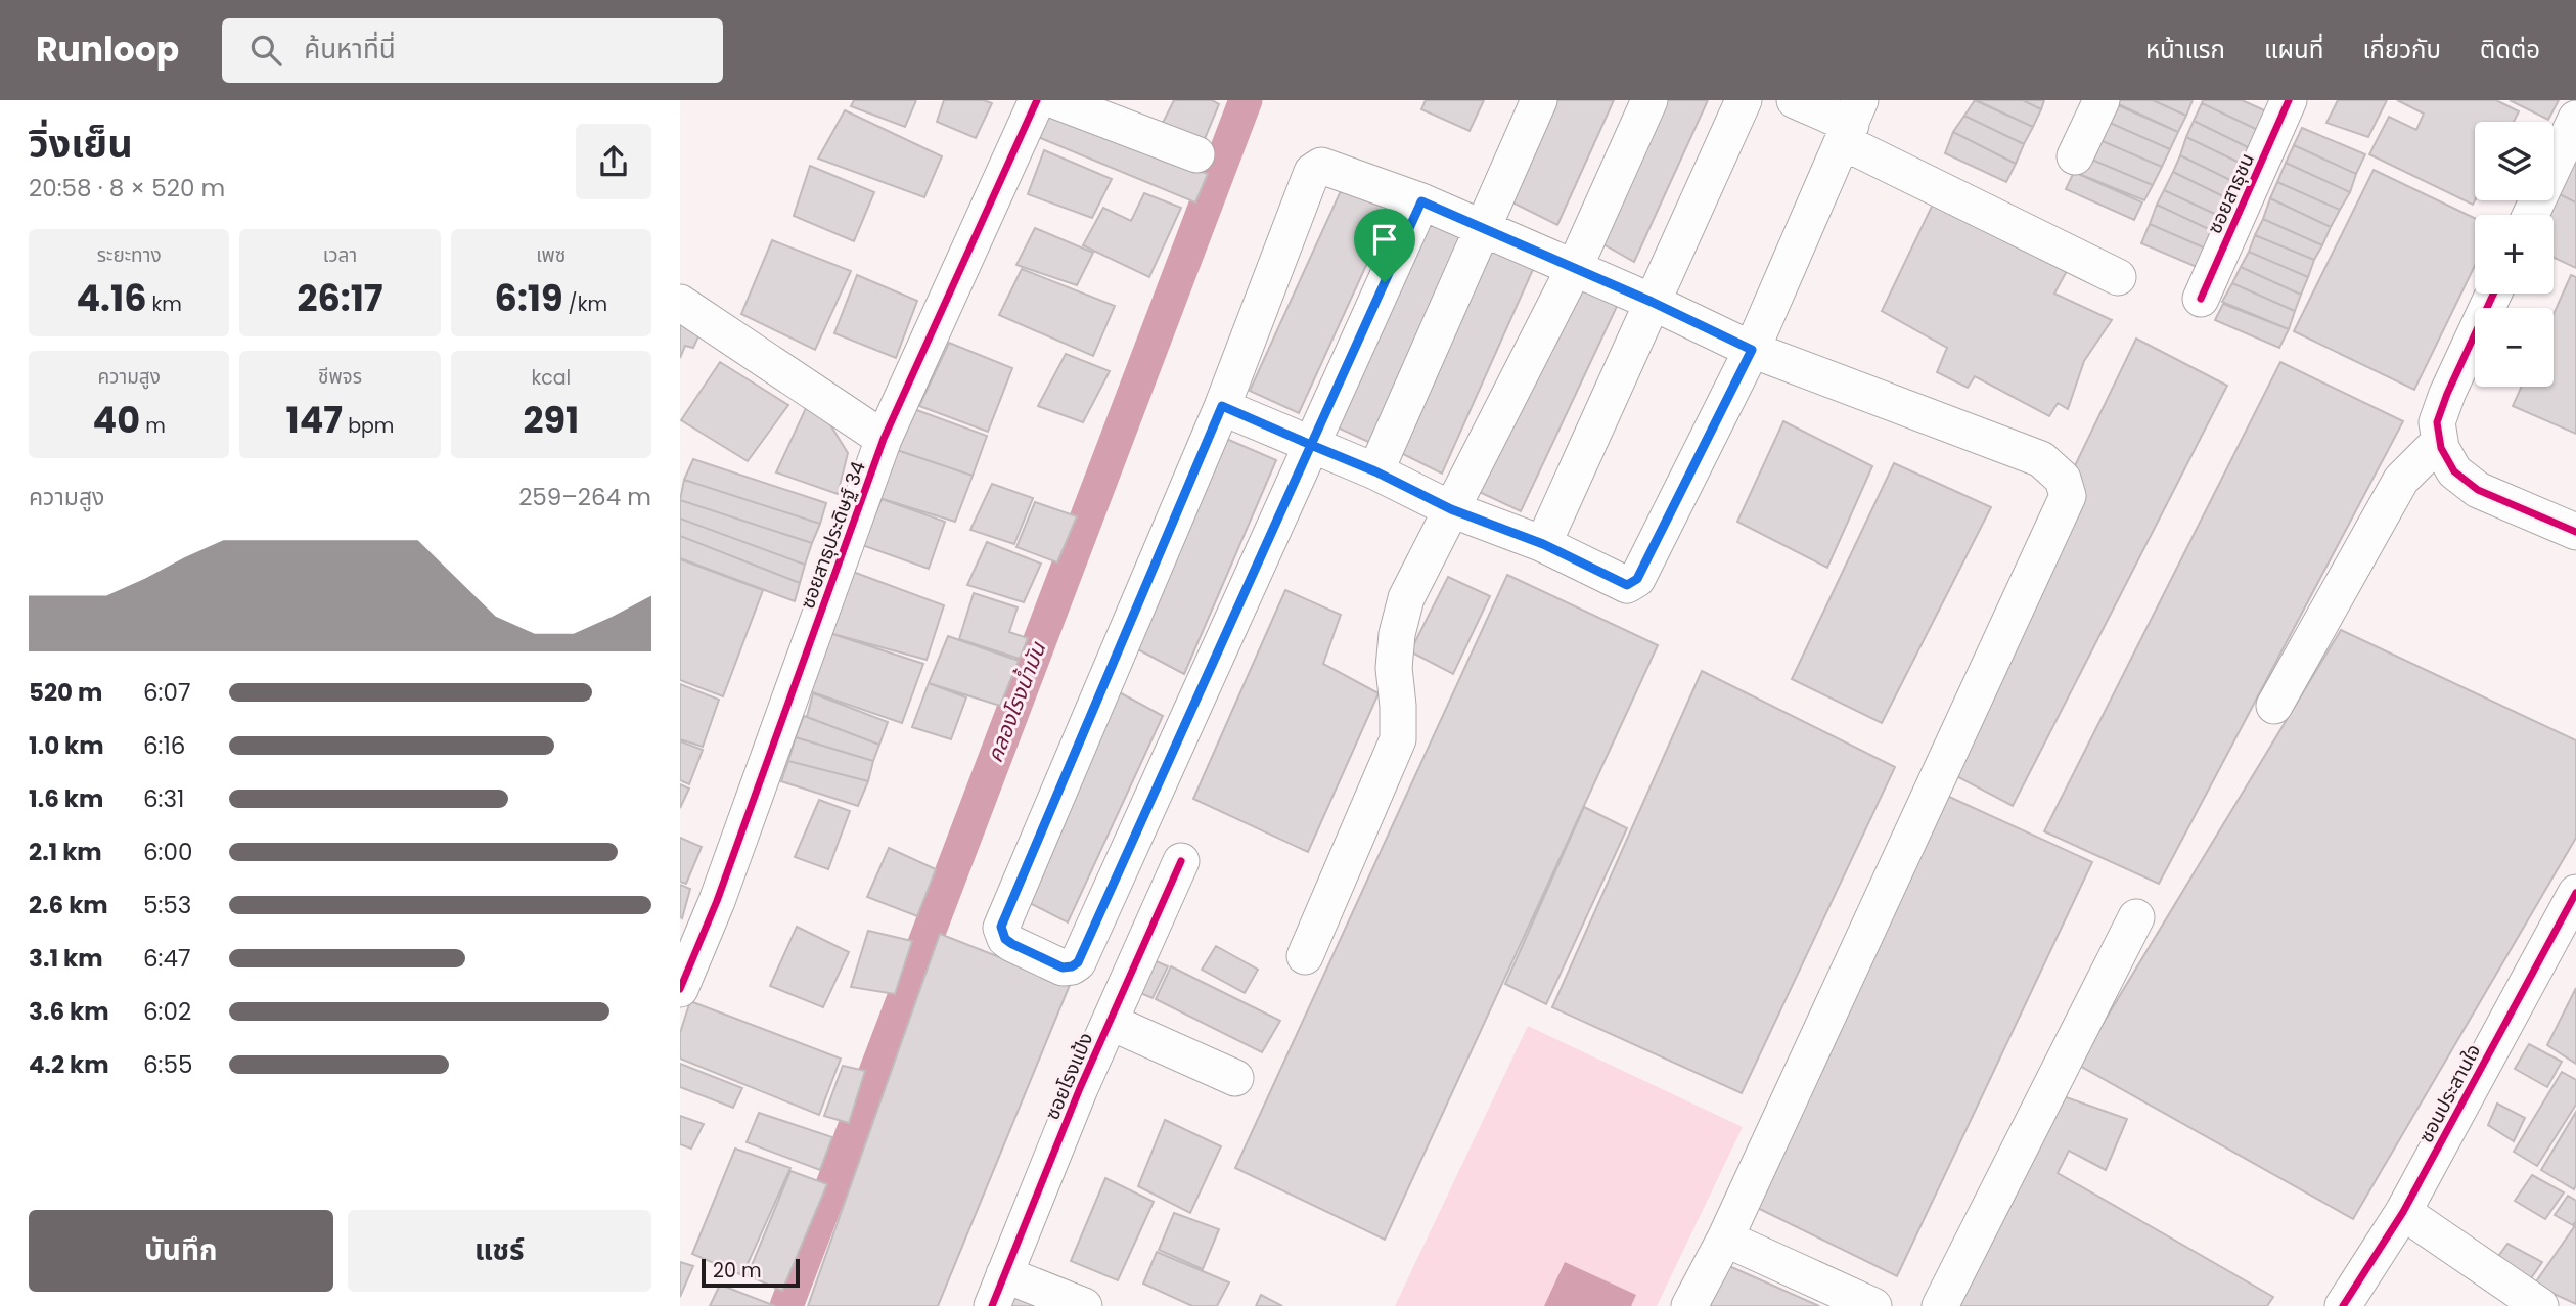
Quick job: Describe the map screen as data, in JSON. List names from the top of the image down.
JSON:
{
  "streets": {
    "street": [
      "ซอยสาธุชน",
      "ซอยสาธุประดิษฐ์ 34",
      "ซอยโรงแป้ง",
      "ซอนประสานใจ"
    ]
  },
  "water": ["คลองโรงน้ำมัน"],
  "scale_bar": "20 m",
  "page": {
    "header": "Runloop",
    "search": "ค้นหาที่นี่",
    "nav": [
      "หน้าแรก",
      "แผนที่",
      "เกี่ยวกับ",
      "ติดต่อ"
    ],
    "heading": ["วิ่งเย็น", "20:58 · 8 × 520 m"],
    "map_buttons": ["+", "−"],
    "stats": [
      ["ระยะทาง", "4.16 km"],
      ["เวลา", "26:17"],
      ["เพซ", "6:19 /km"],
      ["ความสูง", "40 m"],
      ["ชีพจร", "147 bpm"],
      ["kcal", "291"]
    ],
    "chart": ["ความสูง", "259–264 m"],
    "list": [
      {
        "name": "520 m",
        "note": "6:07"
      },
      {
        "name": "1.0 km",
        "note": "6:16"
      },
      {
        "name": "1.6 km",
        "note": "6:31"
      },
      {
        "name": "2.1 km",
        "note": "6:00"
      },
      {
        "name": "2.6 km",
        "note": "5:53"
      },
      {
        "name": "3.1 km",
        "note": "6:47"
      },
      {
        "name": "3.6 km",
        "note": "6:02"
      },
      {
        "name": "4.2 km",
        "note": "6:55"
      }
    ],
    "buttons": ["บันทึก", "แชร์"],
    "scale": "20 m"
  }
}
